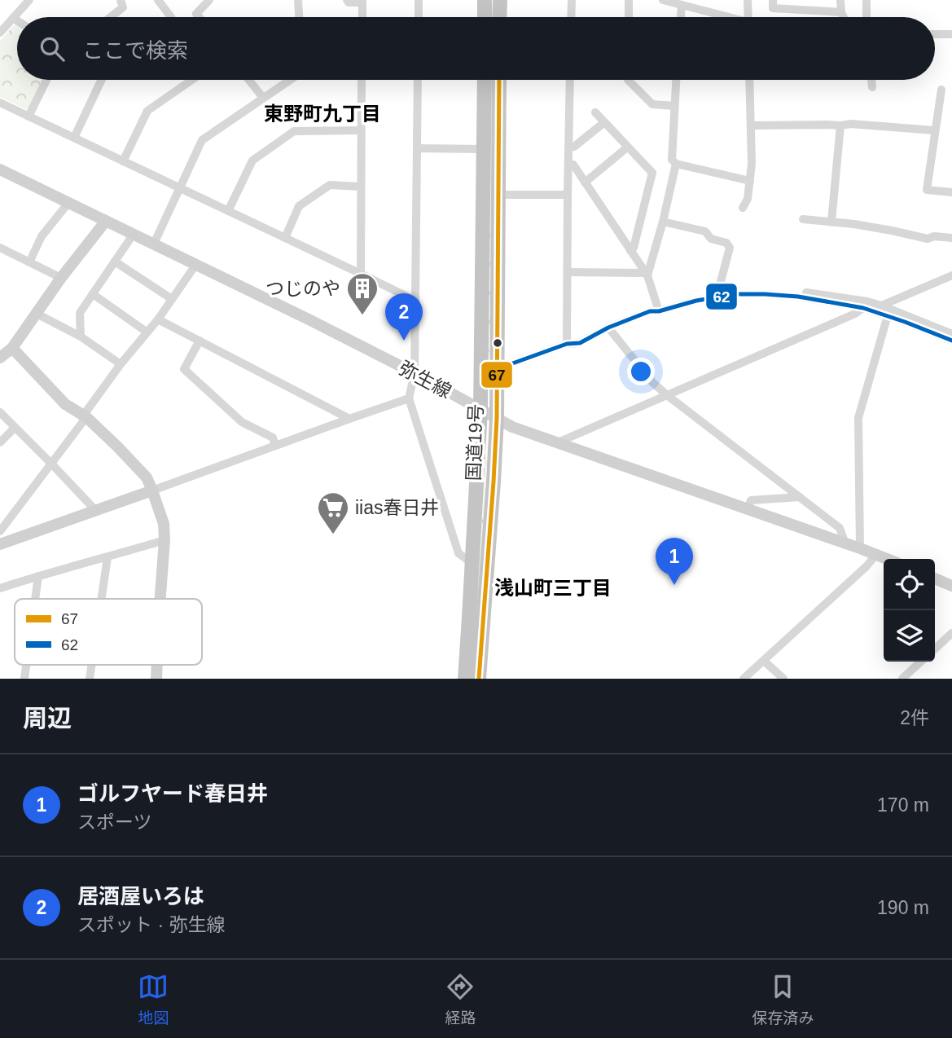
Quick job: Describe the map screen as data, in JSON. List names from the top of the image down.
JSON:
{
  "streets": {
    "highway": ["国道19号"],
    "street": ["弥生線"]
  },
  "crossings": [
    ["弥生線", "国道19号"]
  ],
  "districts": ["東野町九丁目", "浅山町三丁目"],
  "places": {
    "building": ["つじのや"],
    "supermarket": ["iias春日井"]
  },
  "lines": ["transit line 67", "transit line 62"],
  "legend": ["67", "62"],
  "page": {
    "search": "ここで検索",
    "pins": ["2", "1"],
    "heading": ["周辺", "2件"],
    "list": [
      {
        "mark": "1",
        "name": "ゴルフヤード春日井",
        "note": "スポーツ",
        "value": "170 m"
      },
      {
        "mark": "2",
        "name": "居酒屋いろは",
        "note": "スポット · 弥生線",
        "value": "190 m"
      }
    ],
    "nav": ["地図", "経路", "保存済み"]
  }
}
